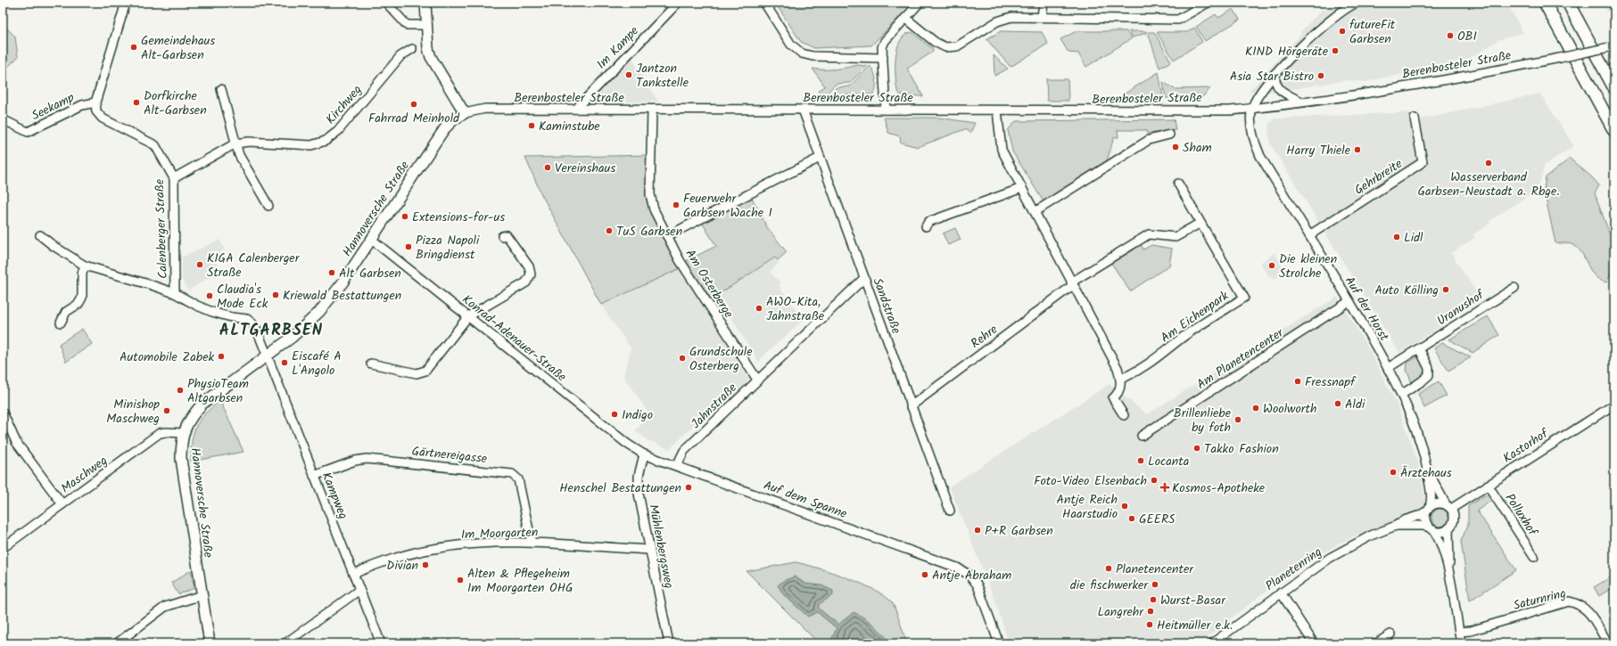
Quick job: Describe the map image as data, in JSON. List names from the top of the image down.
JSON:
{
  "streets": {
    "main road": ["Hannoversche Straße"],
    "street": [
      "Im Kampe",
      "Berenbosteler Straße",
      "Kirchweg",
      "Seekamp",
      "Gehrbreite",
      "Calenberger Straße",
      "Am Osterberge",
      "Sandstraße",
      "Uranushof",
      "Auf der Horst",
      "Am Eichenpark",
      "Rehre",
      "Konrad-Adenauer-Straße",
      "Am Planetencenter",
      "Jahnstraße",
      "Kastorhof",
      "Gärtnereigasse",
      "Maschweg",
      "Kampweg",
      "Auf dem Spanne",
      "Polluxhof",
      "Im Moorgarten",
      "Mühlenbergsweg",
      "Planetenring",
      "Saturnring"
    ]
  },
  "crossings": [
    ["Im Kampe", "Berenbosteler Straße"],
    ["Berenbosteler Straße", "Hannoversche Straße"],
    ["Berenbosteler Straße", "Am Osterberge"],
    ["Berenbosteler Straße", "Sandstraße"],
    ["Berenbosteler Straße", "Auf der Horst"],
    ["Kirchweg", "Calenberger Straße"],
    ["Seekamp", "Calenberger Straße"],
    ["Gehrbreite", "Auf der Horst"],
    ["Hannoversche Straße", "Calenberger Straße"],
    ["Hannoversche Straße", "Konrad-Adenauer-Straße"],
    ["Hannoversche Straße", "Maschweg"],
    ["Hannoversche Straße", "Kampweg"],
    ["Calenberger Straße", "Kampweg"],
    ["Am Osterberge", "Jahnstraße"],
    ["Sandstraße", "Rehre"],
    ["Sandstraße", "Jahnstraße"],
    ["Uranushof", "Auf der Horst"],
    ["Auf der Horst", "Am Planetencenter"],
    ["Auf der Horst", "Kastorhof"],
    ["Auf der Horst", "Planetenring"],
    ["Konrad-Adenauer-Straße", "Auf dem Spanne"],
    ["Konrad-Adenauer-Straße", "Mühlenbergsweg"],
    ["Jahnstraße", "Auf dem Spanne"],
    ["Kastorhof", "Polluxhof"],
    ["Kastorhof", "Planetenring"],
    ["Gärtnereigasse", "Kampweg"],
    ["Gärtnereigasse", "Im Moorgarten"],
    ["Kampweg", "Im Moorgarten"],
    ["Auf dem Spanne", "Mühlenbergsweg"],
    ["Im Moorgarten", "Mühlenbergsweg"]
  ],
  "districts": ["ALTGARBSEN"],
  "places": {
    "other": [
      "futureFit Garbsen",
      "OBI",
      "Gemeindehaus Alt-Garbsen",
      "KIND Hörgeräte",
      "Jantzon Tankstelle",
      "Asia Star Bistro",
      "Dorfkirche Alt-Garbsen",
      "Fahrrad Meinhold",
      "Kaminstube",
      "Sham",
      "Harry Thiele",
      "Wasserverband Garbsen-Neustadt a. Rbge.",
      "Vereinshaus",
      "Feuerwehr Garbsen Wache 1",
      "Extensions-for-us",
      "TuS Garbsen",
      "Lidl",
      "Pizza Napoli Bringdienst",
      "KIGA Calenberger Straße",
      "Die kleinen Strolche",
      "Alt Garbsen",
      "Auto Kölling",
      "Kriewald Bestattungen",
      "Claudia's Mode Eck",
      "AWO-Kita, Jahnstraße",
      "Automobile Zabek",
      "Grundschule Osterberg",
      "Eiscafé A L'Angolo",
      "Fressnapf",
      "PhysioTeam Altgarbsen",
      "Aldi",
      "Woolworth",
      "Minishop Maschweg",
      "Indigo",
      "Brillenliebe by foth",
      "Takko Fashion",
      "Locanta",
      "Ärztehaus",
      "Foto-Video Elsenbach",
      "Henschel Bestattungen",
      "Antje Reich Haarstudio",
      "GEERS",
      "P+R Garbsen",
      "Divian",
      "Planetencenter",
      "Antje Abraham",
      "Alten & Pflegeheim Im Moorgarten OHG",
      "die fischwerker",
      "Wurst-Basar",
      "Langrehr",
      "Heitmüller e.k."
    ],
    "health": ["Kosmos-Apotheke"]
  }
}
